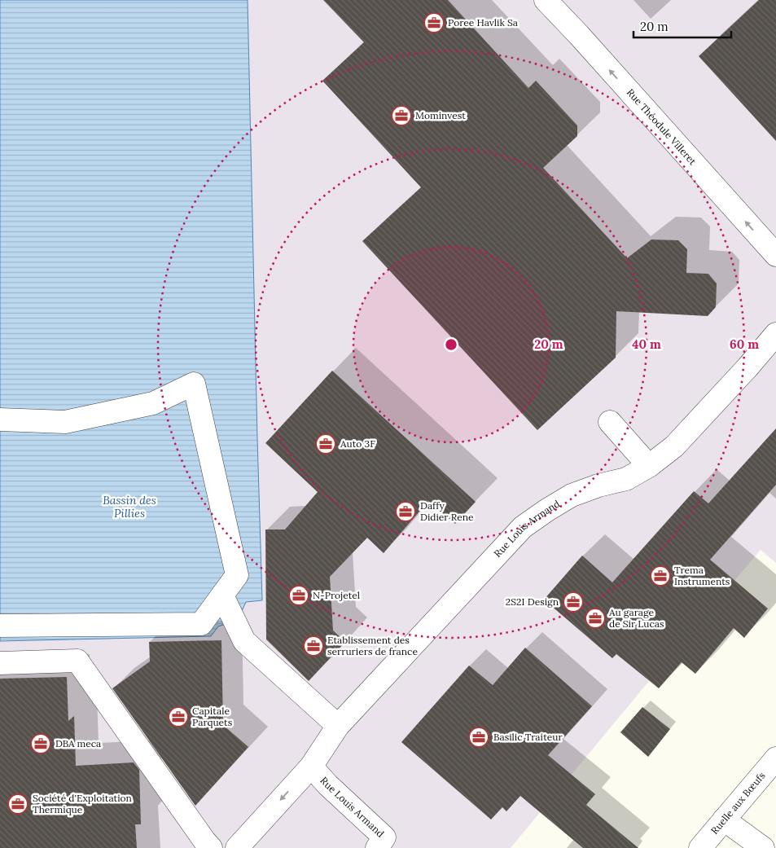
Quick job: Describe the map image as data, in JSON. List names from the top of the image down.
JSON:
{
  "streets": {
    "street": ["Rue Théodule Villeret", "Rue Louis Armand", "Ruelle aux Bœufs"]
  },
  "one_way": ["Rue Théodule Villeret"],
  "water": ["Bassin des Pillies"],
  "places": {
    "office": [
      "Poree Havlik Sa",
      "Mominvest",
      "Auto 3F",
      "Daffy Didier Rene",
      "Trema Instruments",
      "N-Projetel",
      "2S2I Design",
      "Au garage de Sir Lucas",
      "Etablissement des serruriers de france",
      "Capitale Parquets",
      "Basilic Traiteur",
      "DBA meca",
      "Société d'Exploitation Thermique"
    ]
  },
  "scale_bar": "20 m",
  "rings": ["20 m", "40 m", "60 m"]
}
